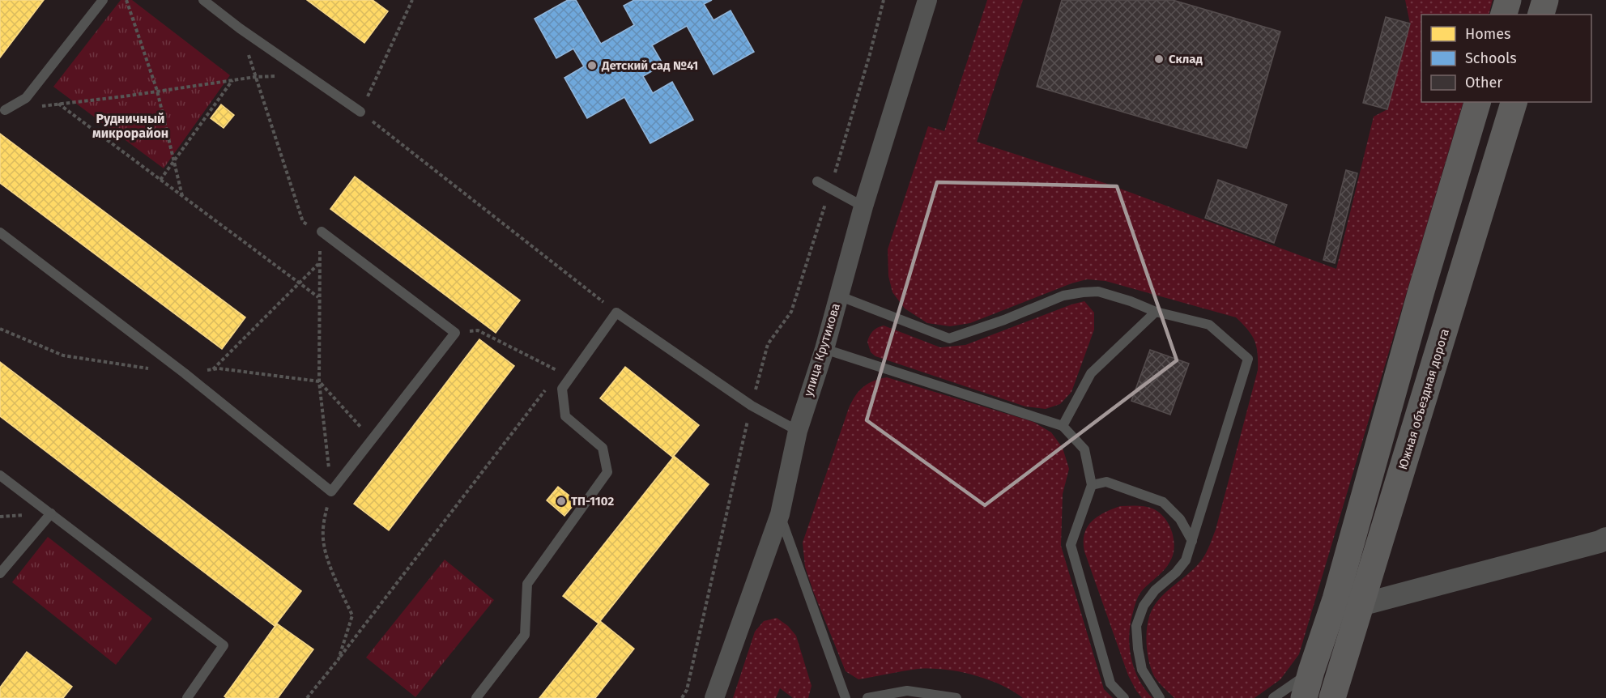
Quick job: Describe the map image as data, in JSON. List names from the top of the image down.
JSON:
{
  "streets": {
    "main road": ["Южная объездная дорога"],
    "street": ["улица Крутикова"]
  },
  "districts": ["Рудничный микрорайон"],
  "places": ["Склад", "Детский сад №41", "ТП-1102"],
  "legend": ["Homes", "Schools", "Other"]
}
